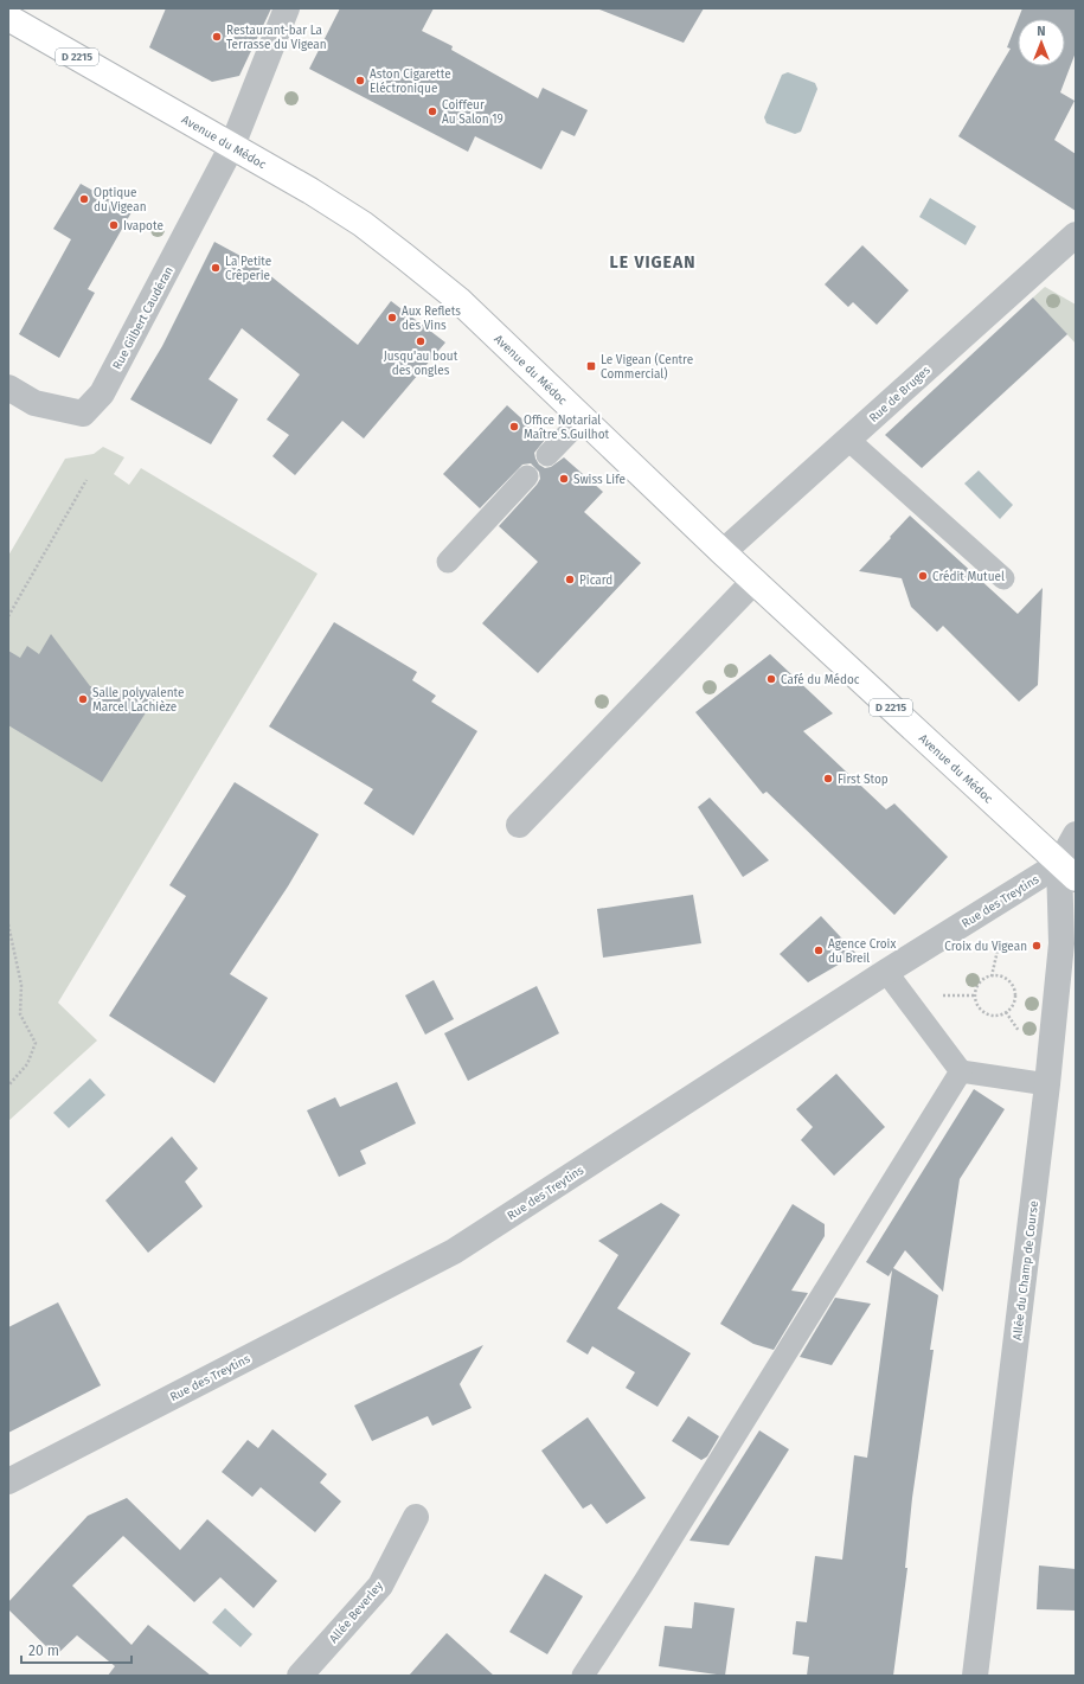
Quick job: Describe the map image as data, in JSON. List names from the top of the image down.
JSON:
{
  "streets": {
    "main road": ["D 2215", "Avenue du Médoc"],
    "street": [
      "Rue Gilbert Caudéran",
      "Rue de Bruges",
      "Rue des Treytins",
      "Allée du Champ de Course",
      "Allée Beverley"
    ]
  },
  "crossings": [
    ["Avenue du Médoc", "Rue Gilbert Caudéran"],
    ["Avenue du Médoc", "Rue de Bruges"],
    ["Avenue du Médoc", "Rue des Treytins"],
    ["Avenue du Médoc", "Allée du Champ de Course"],
    ["Rue des Treytins", "Allée du Champ de Course"]
  ],
  "districts": ["LE VIGEAN"],
  "places": {
    "other": [
      "Restaurant-bar La Terrasse du Vigean",
      "Aston Cigarette Eléctronique",
      "Coiffeur Au Salon 19",
      "Optique du Vigean",
      "Ivapote",
      "La Petite Crêperie",
      "Aux Reflets des Vins",
      "Jusqu'au bout des ongles",
      "Office Notarial Maître S.Guilhot",
      "Swiss Life",
      "Crédit Mutuel",
      "Picard",
      "Café du Médoc",
      "Salle polyvalente Marcel Lachièze",
      "First Stop",
      "Croix du Vigean",
      "Agence Croix du Breil"
    ],
    "transit": ["Le Vigean (Centre Commercial)"]
  },
  "scale_bar": "20 m",
  "north": "top"
}
